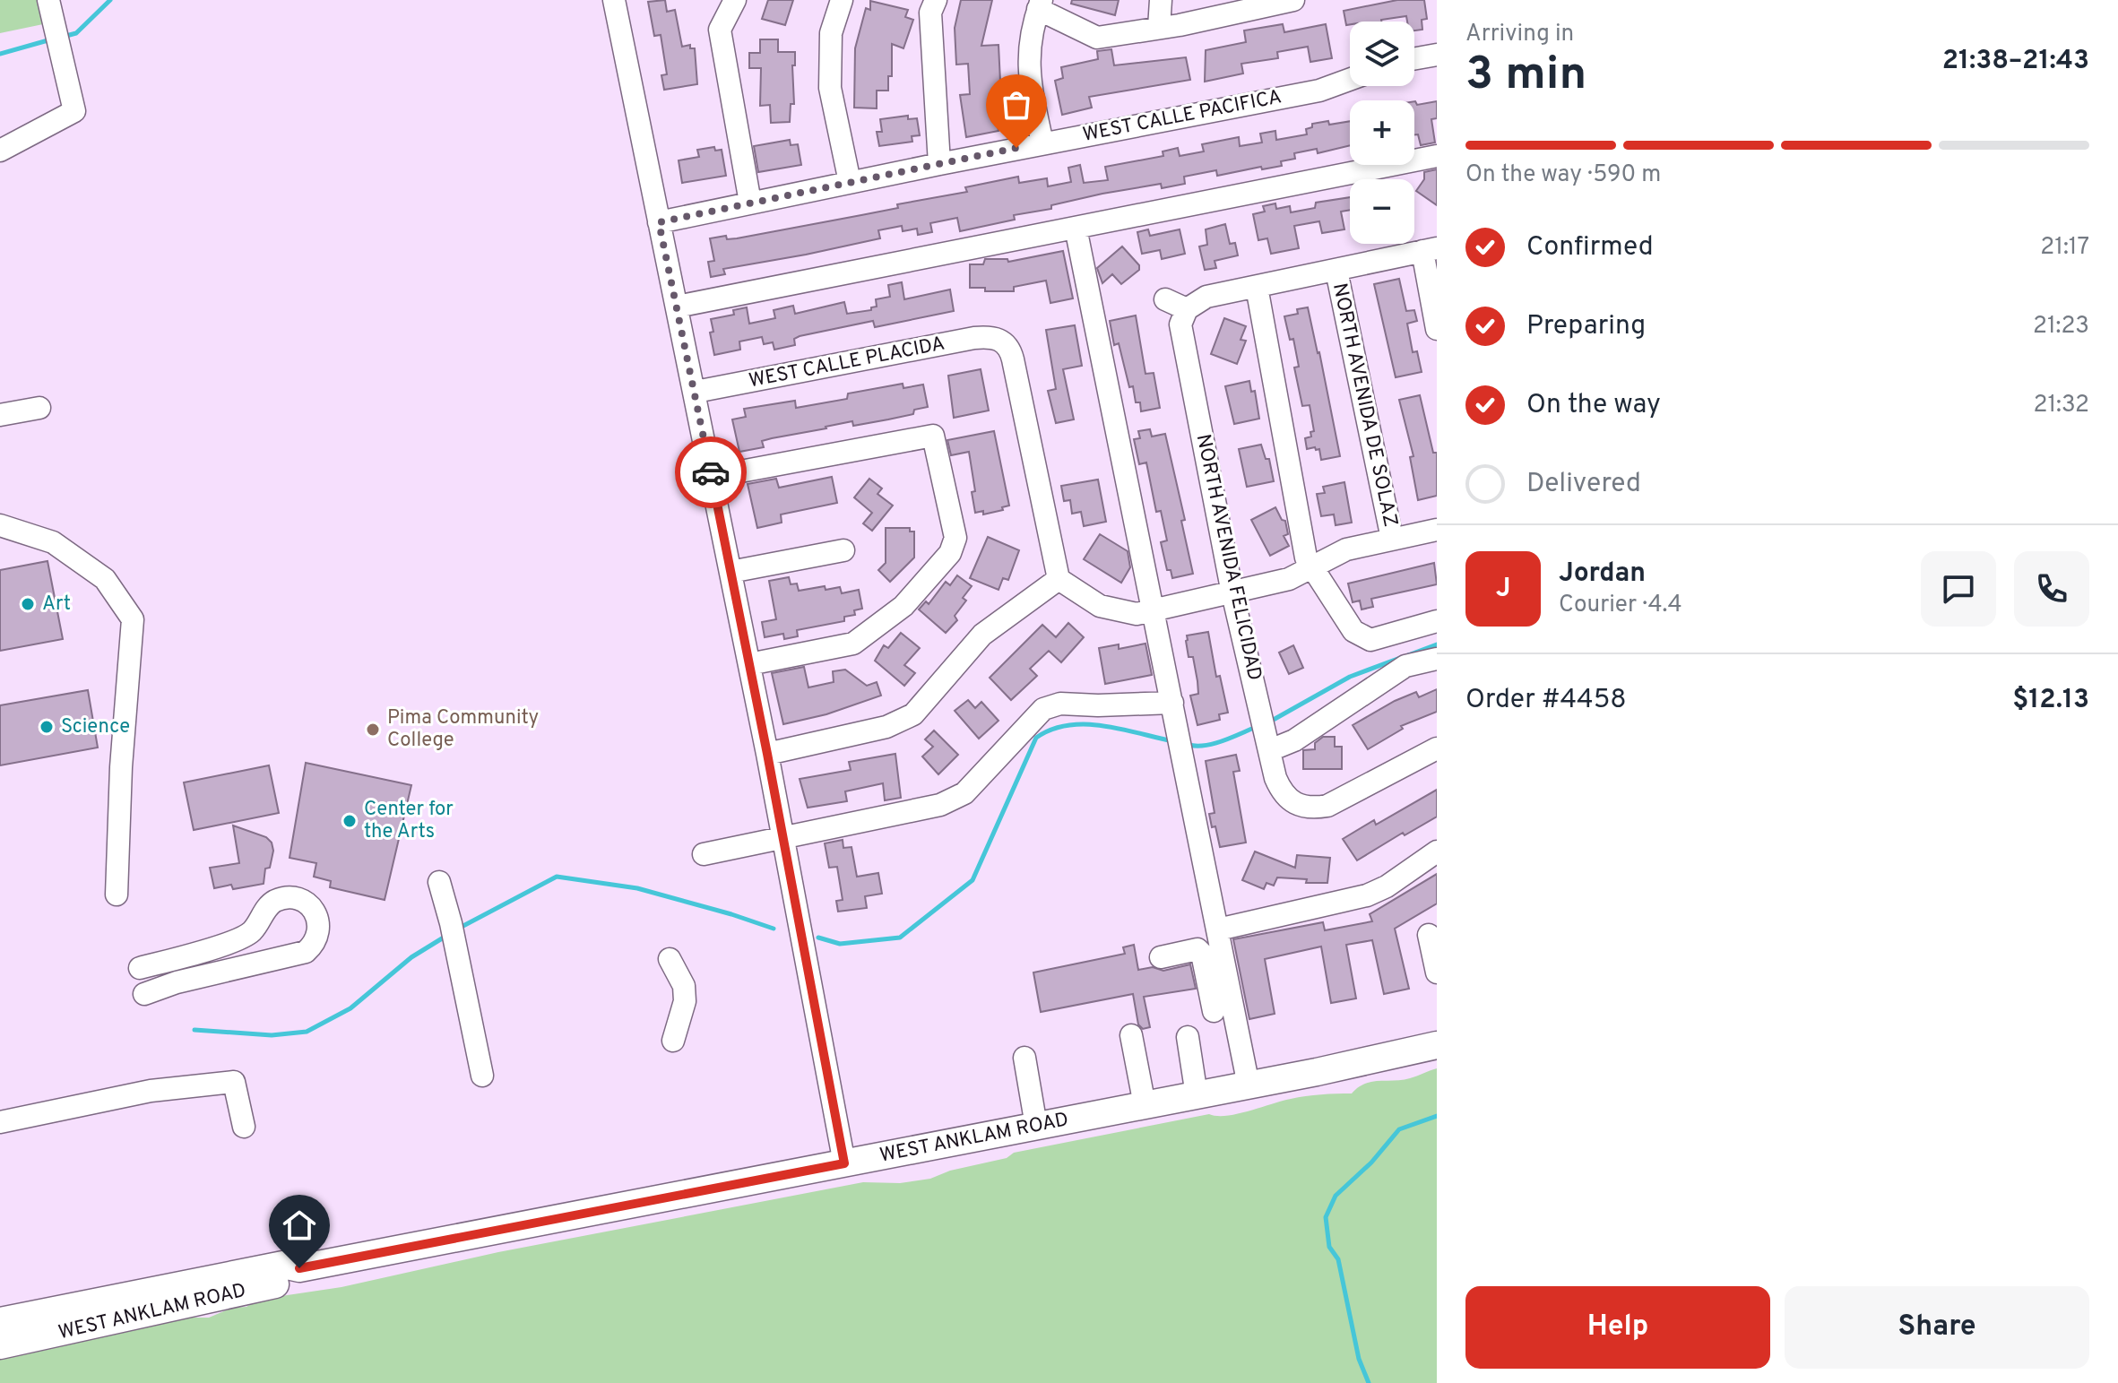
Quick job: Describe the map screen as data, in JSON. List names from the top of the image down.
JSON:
{
  "streets": {
    "main road": ["WEST ANKLAM ROAD"],
    "street": [
      "WEST CALLE PACIFICA",
      "WEST CALLE PLACIDA",
      "NORTH AVENIDA DE SOLAZ",
      "NORTH AVENIDA FELICIDAD"
    ]
  },
  "places": [
    "Art",
    "Science",
    "Pima Community College",
    "Center for the Arts"
  ],
  "page": {
    "heading": ["3 min", "Arriving in", "21:38–21:43"],
    "panel": [
      "Jordan",
      "Courier · 4.4",
      "Order #4458",
      "$12.13"
    ],
    "map_buttons": ["+", "−"],
    "bar": "On the way · 590 m",
    "list": [
      ["Confirmed", "21:17"],
      ["Preparing", "21:23"],
      ["On the way", "21:32"],
      "Delivered"
    ],
    "round": "J",
    "buttons": ["Help", "Share"]
  }
}
